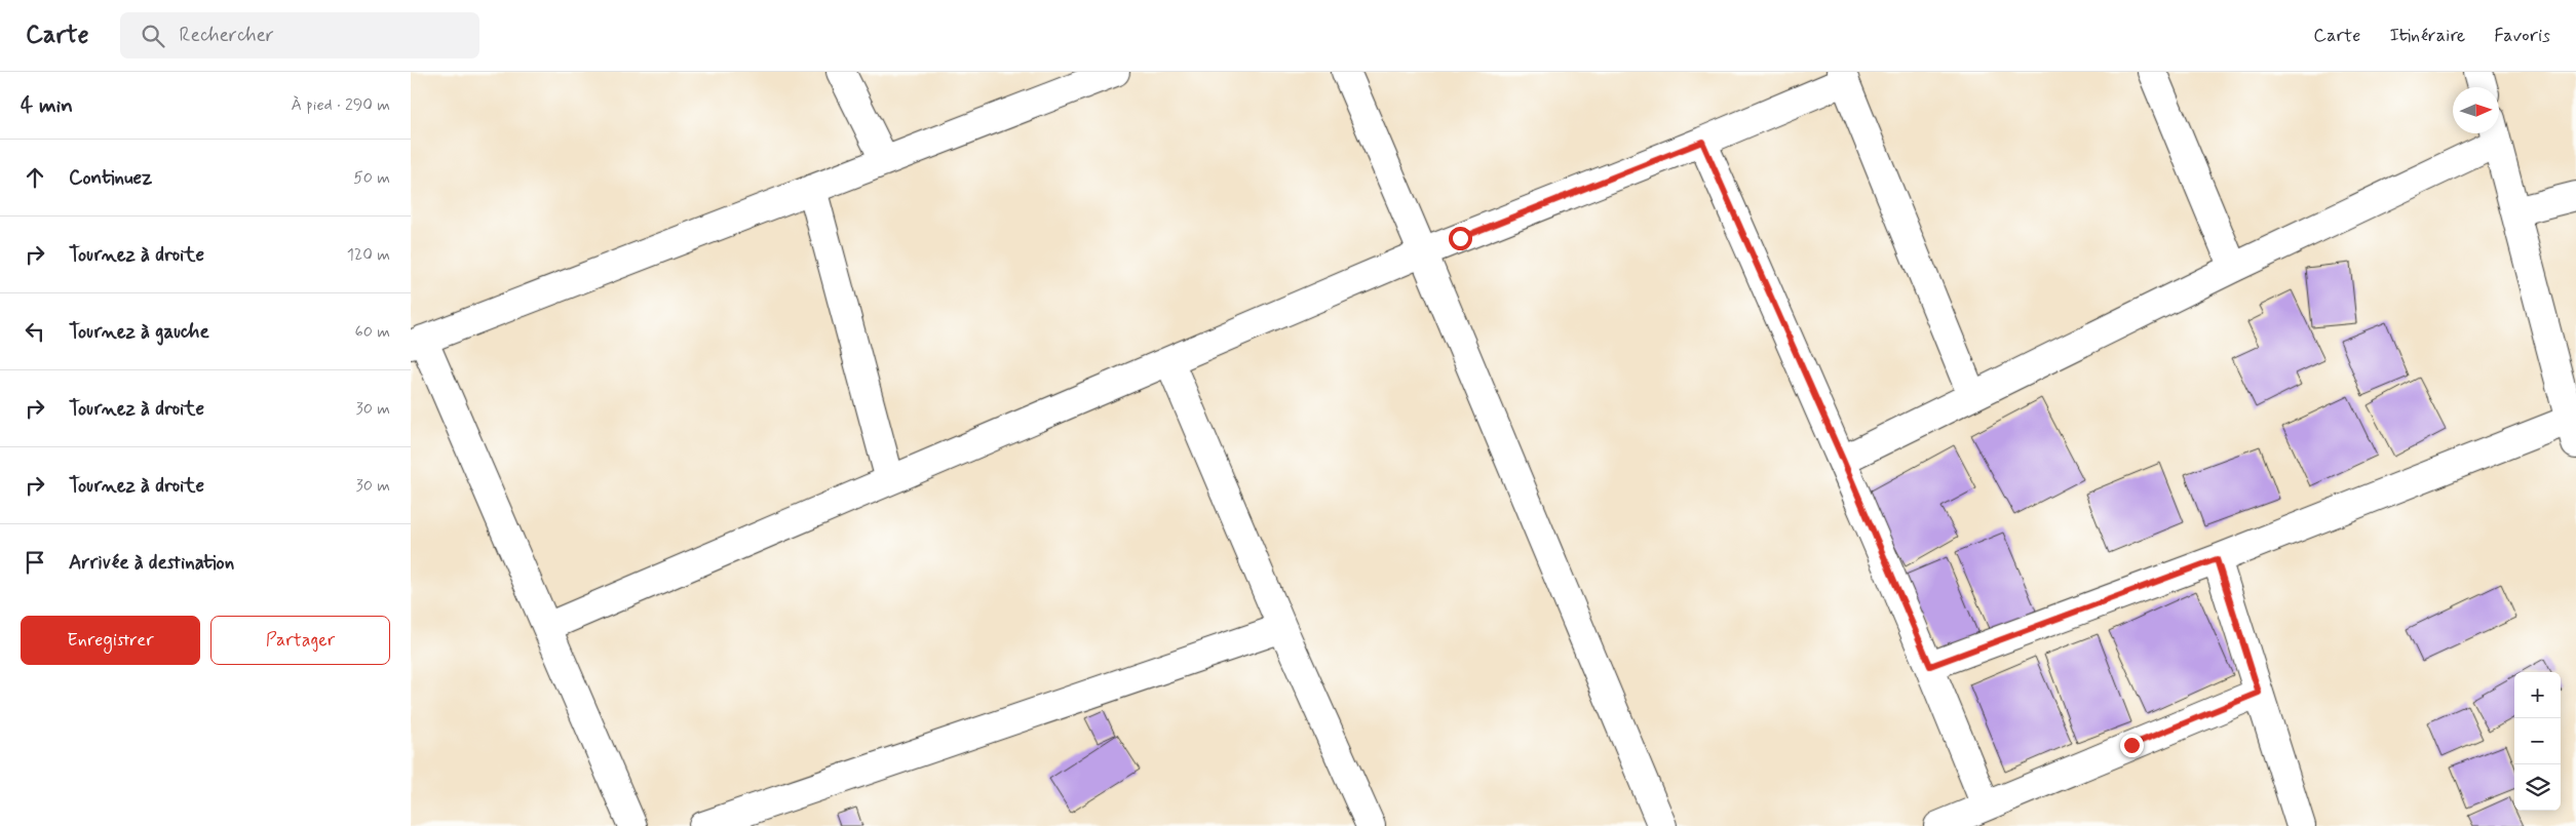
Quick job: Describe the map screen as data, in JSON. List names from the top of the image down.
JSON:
{
  "north": "right",
  "page": {
    "header": "Carte",
    "search": "Rechercher",
    "nav": ["Carte", "Itinéraire", "Favoris"],
    "heading": ["4 min", "À pied · 290 m"],
    "list": [
      ["Continuez", "50 m"],
      ["Tournez à droite", "120 m"],
      ["Tournez à gauche", "60 m"],
      ["Tournez à droite", "30 m"],
      ["Tournez à droite", "30 m"],
      "Arrivée à destination"
    ],
    "buttons": ["Enregistrer", "Partager"],
    "map_buttons": ["+", "−"]
  }
}
